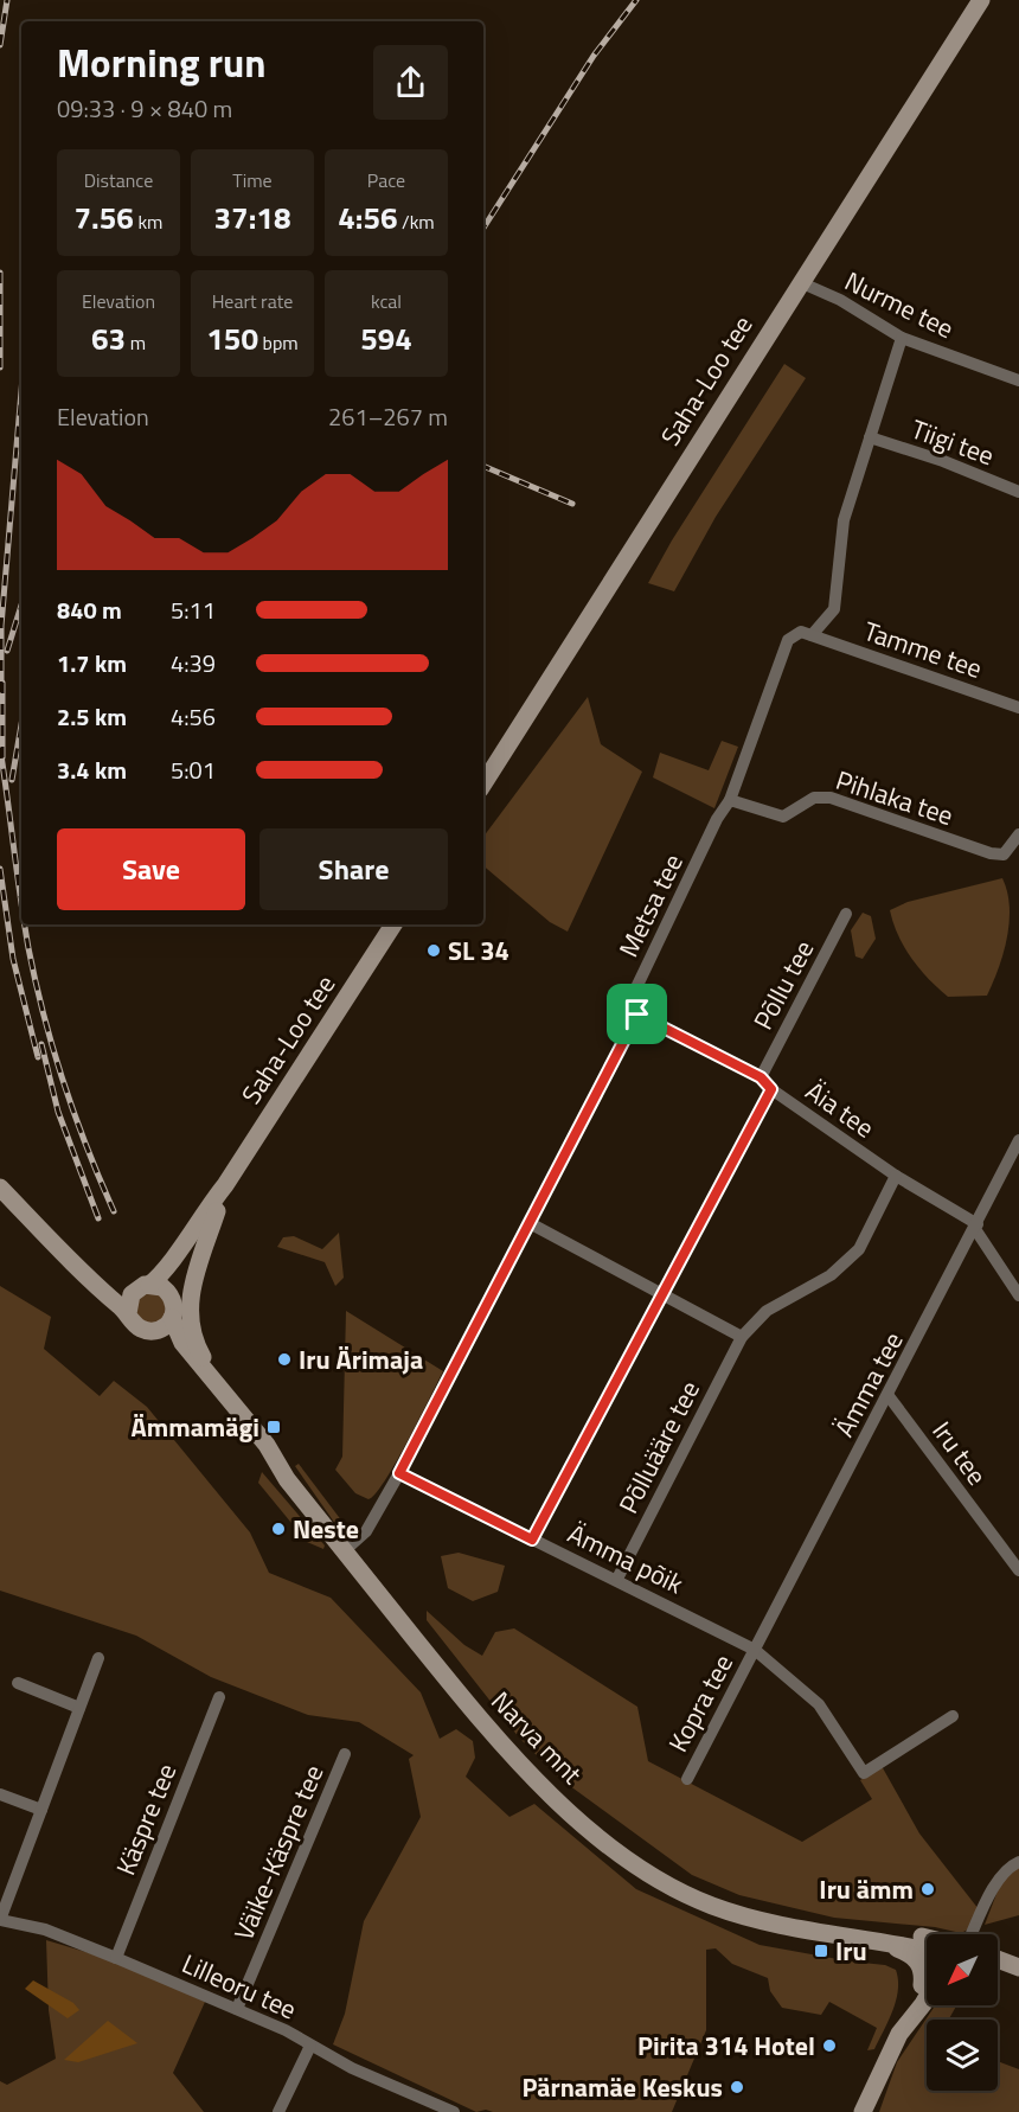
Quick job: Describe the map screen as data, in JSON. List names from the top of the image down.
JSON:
{
  "streets": {
    "main road": ["Saha-Loo tee", "Narva mnt"],
    "street": [
      "Nurme tee",
      "Tiigi tee",
      "Tamme tee",
      "Pihlaka tee",
      "Metsa tee",
      "Põllu tee",
      "Äia tee",
      "Ämma tee",
      "Põlluääre tee",
      "Iru tee",
      "Ämma põik",
      "Kopra tee",
      "Käspre tee",
      "Väike-Käspre tee",
      "Lilleoru tee"
    ]
  },
  "crossings": [
    ["Nurme tee", "Saha-Loo tee"],
    ["Nurme tee", "Metsa tee"],
    ["Saha-Loo tee", "Narva mnt"],
    ["Tiigi tee", "Metsa tee"],
    ["Tamme tee", "Metsa tee"],
    ["Pihlaka tee", "Metsa tee"],
    ["Metsa tee", "Äia tee"],
    ["Metsa tee", "Ämma põik"],
    ["Metsa tee", "Narva mnt"],
    ["Põllu tee", "Äia tee"],
    ["Äia tee", "Ämma tee"],
    ["Äia tee", "Põlluääre tee"],
    ["Ämma tee", "Iru tee"],
    ["Ämma tee", "Ämma põik"],
    ["Ämma tee", "Kopra tee"],
    ["Põlluääre tee", "Ämma põik"],
    ["Ämma põik", "Kopra tee"],
    ["Käspre tee", "Lilleoru tee"],
    ["Väike-Käspre tee", "Lilleoru tee"]
  ],
  "places": {
    "other": [
      "SL 34",
      "Iru Ärimaja",
      "Neste",
      "Iru ämm",
      "Pirita 314 Hotel",
      "Pärnamäe Keskus"
    ],
    "transit": ["Ämmamägi", "Iru"]
  },
  "north": "bottom left",
  "page": {
    "heading": ["Morning run", "09:33 · 9 × 840 m"],
    "stats": [
      ["Distance", "7.56 km"],
      ["Time", "37:18"],
      ["Pace", "4:56 /km"],
      ["Elevation", "63 m"],
      ["Heart rate", "150 bpm"],
      ["kcal", "594"]
    ],
    "chart": ["Elevation", "261–267 m"],
    "list": [
      {
        "name": "840 m",
        "note": "5:11"
      },
      {
        "name": "1.7 km",
        "note": "4:39"
      },
      {
        "name": "2.5 km",
        "note": "4:56"
      },
      {
        "name": "3.4 km",
        "note": "5:01"
      }
    ],
    "buttons": ["Save", "Share"]
  }
}
